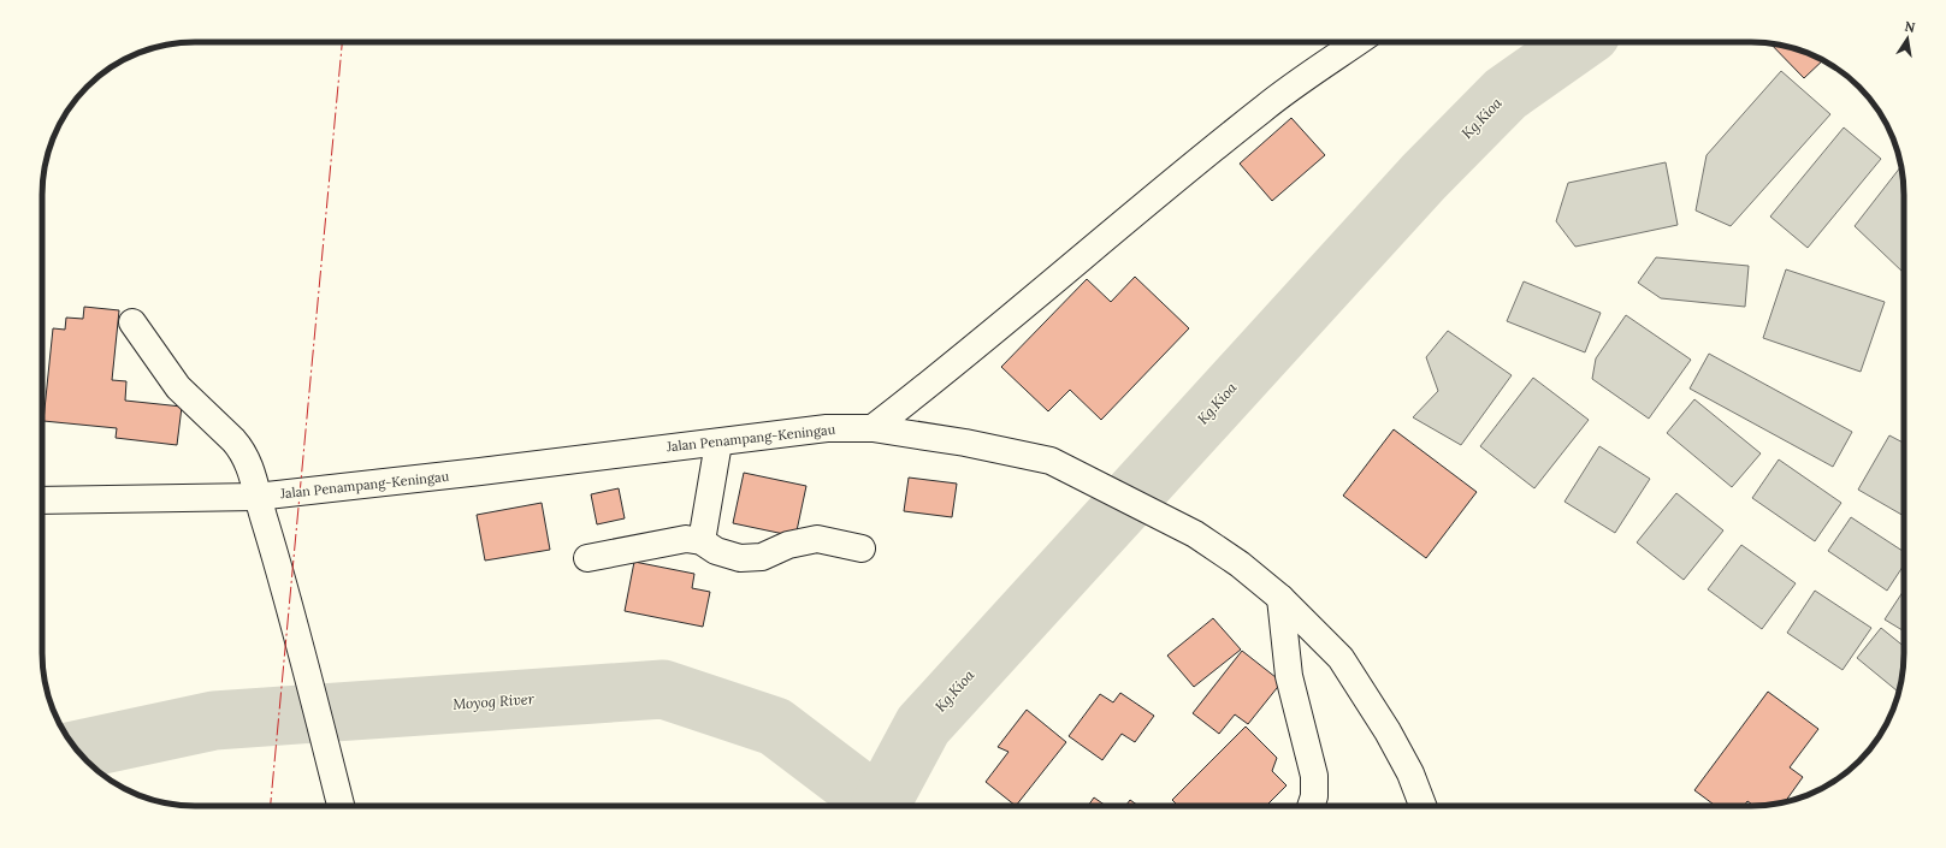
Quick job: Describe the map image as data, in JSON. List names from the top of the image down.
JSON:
{
  "streets": {
    "main road": ["Jalan Penampang-Keningau"]
  },
  "water": ["Kg.Kioa", "Moyog River"],
  "north": "top"
}
